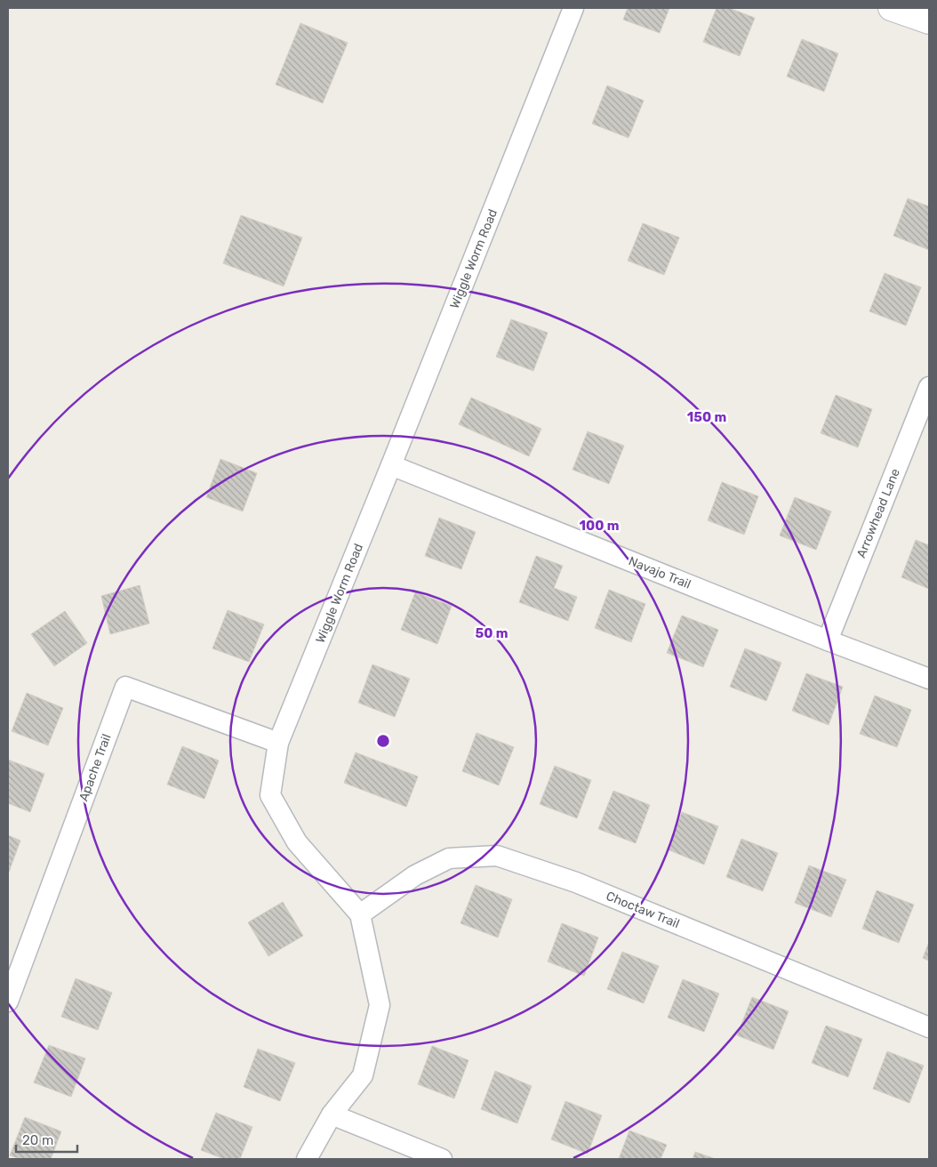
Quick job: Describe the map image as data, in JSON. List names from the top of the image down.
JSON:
{
  "streets": {
    "street": [
      "Wiggle Worm Road",
      "Arrowhead Lane",
      "Navajo Trail",
      "Apache Trail",
      "Choctaw Trail"
    ]
  },
  "crossings": [
    ["Wiggle Worm Road", "Navajo Trail"],
    ["Wiggle Worm Road", "Apache Trail"],
    ["Wiggle Worm Road", "Choctaw Trail"],
    ["Arrowhead Lane", "Navajo Trail"]
  ],
  "scale_bar": "20 m",
  "rings": ["150 m", "100 m", "50 m"]
}
